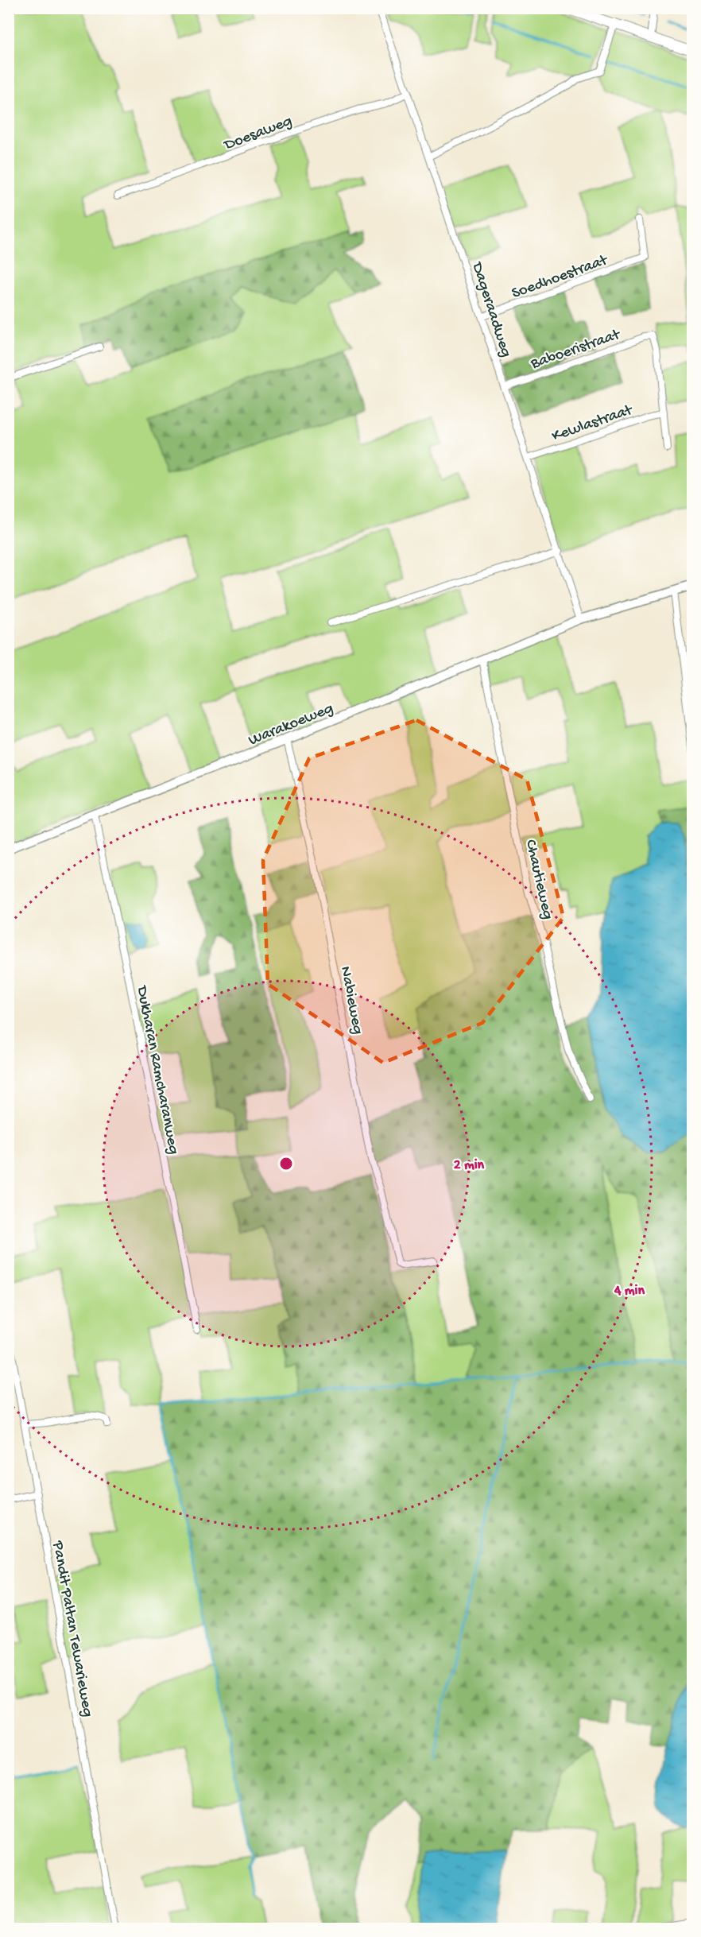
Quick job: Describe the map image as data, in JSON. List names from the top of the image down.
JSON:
{
  "streets": {
    "street": [
      "Doesaweg",
      "Soedhoestraat",
      "Dageraadweg",
      "Baboeristraat",
      "Kewlastraat",
      "Warakoeweg",
      "Chautieweg",
      "Nabieweg",
      "Dukharan Ramcharanweg",
      "Pandit Paltan Tewarieweg"
    ]
  },
  "crossings": [
    ["Doesaweg", "Dageraadweg"],
    ["Soedhoestraat", "Dageraadweg"],
    ["Dageraadweg", "Baboeristraat"],
    ["Dageraadweg", "Kewlastraat"],
    ["Dageraadweg", "Warakoeweg"],
    ["Baboeristraat", "Kewlastraat"],
    ["Warakoeweg", "Chautieweg"],
    ["Warakoeweg", "Nabieweg"],
    ["Warakoeweg", "Dukharan Ramcharanweg"]
  ],
  "rings": ["2 min", "4 min"]
}
